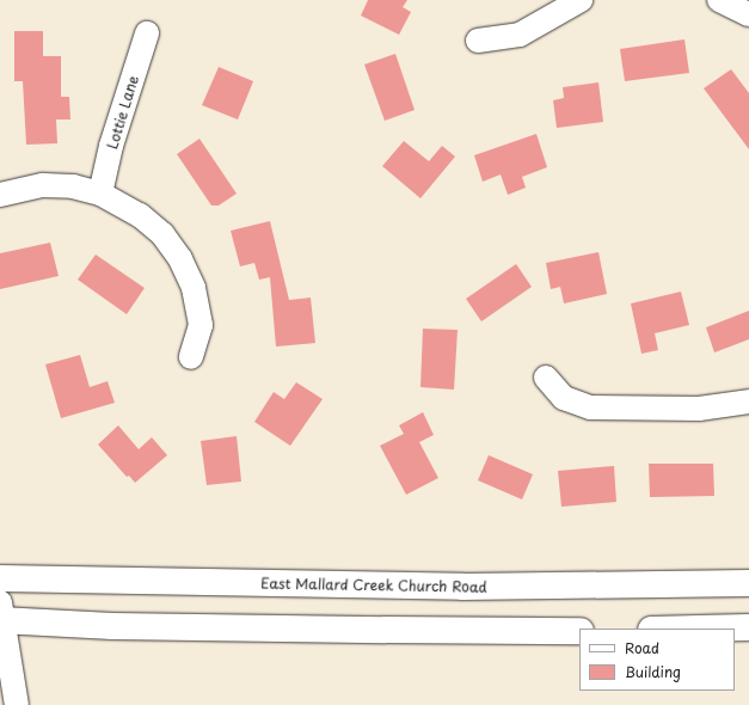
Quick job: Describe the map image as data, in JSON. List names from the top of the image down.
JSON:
{
  "streets": {
    "main road": ["East Mallard Creek Church Road"],
    "street": ["Lottie Lane"]
  },
  "legend": ["Road", "Building"]
}
